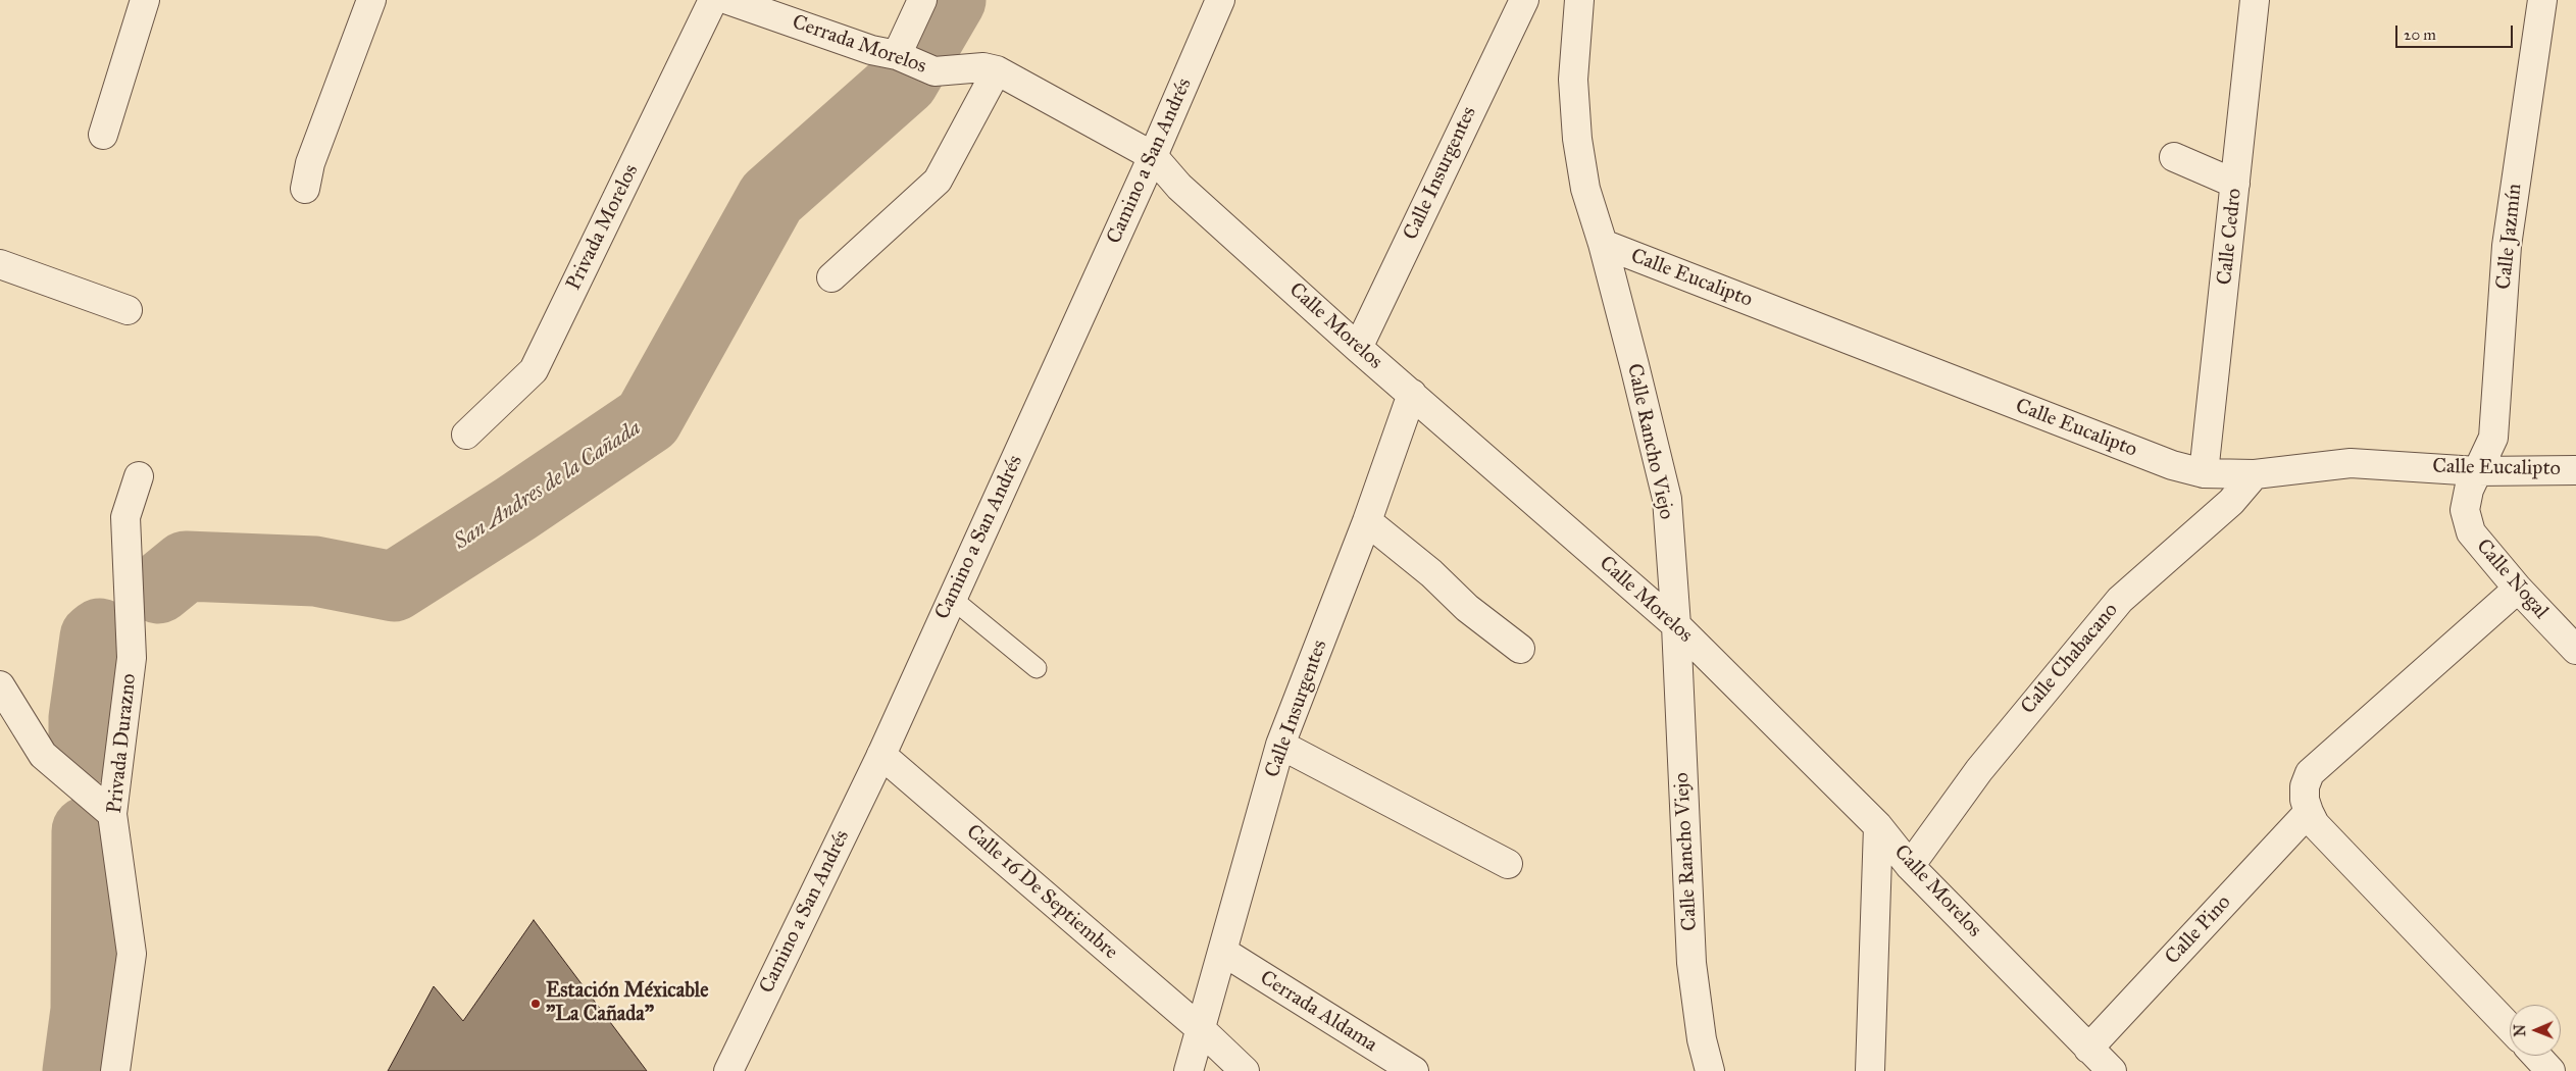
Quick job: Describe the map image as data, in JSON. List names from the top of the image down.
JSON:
{
  "streets": {
    "street": [
      "Cerrada Morelos",
      "Camino a San Andrés",
      "Calle Insurgentes",
      "Privada Morelos",
      "Calle Cedro",
      "Calle Jazmín",
      "Calle Eucalipto",
      "Calle Morelos",
      "Calle Rancho Viejo",
      "Calle Nogal",
      "Calle Chabacano",
      "Privada Durazno",
      "Calle 16 De Septiembre",
      "Calle Pino",
      "Cerrada Aldama"
    ]
  },
  "crossings": [
    ["Cerrada Morelos", "Camino a San Andrés"],
    ["Cerrada Morelos", "Calle Morelos"],
    ["Camino a San Andrés", "Calle Morelos"],
    ["Camino a San Andrés", "Calle 16 De Septiembre"],
    ["Calle Insurgentes", "Calle Morelos"],
    ["Calle Insurgentes", "Calle 16 De Septiembre"],
    ["Calle Insurgentes", "Cerrada Aldama"],
    ["Calle Cedro", "Calle Eucalipto"],
    ["Calle Jazmín", "Calle Eucalipto"],
    ["Calle Jazmín", "Calle Nogal"],
    ["Calle Eucalipto", "Calle Rancho Viejo"],
    ["Calle Eucalipto", "Calle Nogal"],
    ["Calle Eucalipto", "Calle Chabacano"],
    ["Calle Morelos", "Calle Rancho Viejo"],
    ["Calle Morelos", "Calle Chabacano"],
    ["Calle Morelos", "Calle Pino"]
  ],
  "water": ["San Andres de la Cañada"],
  "places": ["Estación Méxicable \"La Cañada\""],
  "scale_bar": "20 m",
  "north": "left"
}
